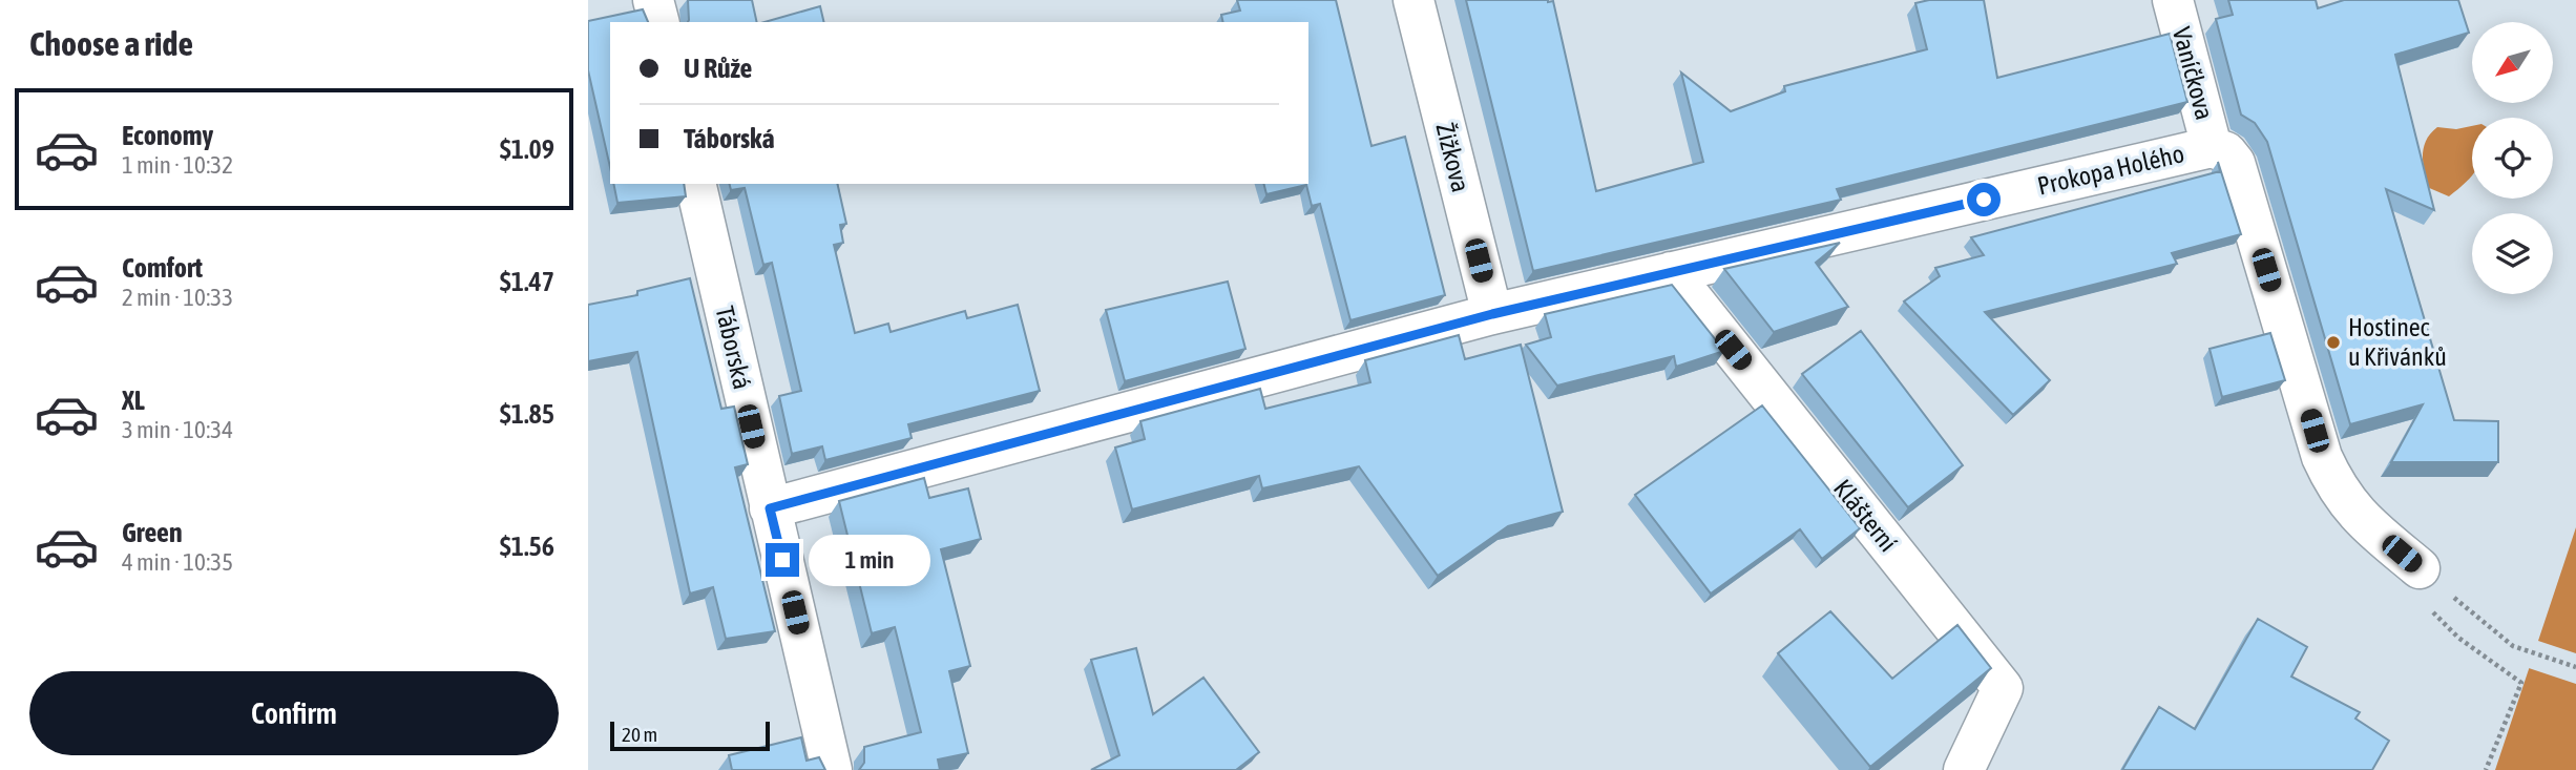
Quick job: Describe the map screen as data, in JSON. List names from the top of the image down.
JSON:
{
  "streets": {
    "street": [
      "Vaníčkova",
      "Žižkova",
      "Prokopa Holého",
      "Táborská",
      "Klášterní"
    ]
  },
  "crossings": [
    ["Vaníčkova", "Prokopa Holého"],
    ["Žižkova", "Prokopa Holého"],
    ["Prokopa Holého", "Táborská"],
    ["Prokopa Holého", "Klášterní"]
  ],
  "places": ["Hostinec u Křivánků"],
  "scale_bar": "20 m",
  "north": "bottom left",
  "page": {
    "heading": "Choose a ride",
    "banner": ["U Růže", "Táborská"],
    "list": [
      {
        "name": "Economy",
        "note": "1 min · 10:32",
        "value": "$1.09"
      },
      {
        "name": "Comfort",
        "note": "2 min · 10:33",
        "value": "$1.47"
      },
      {
        "name": "XL",
        "note": "3 min · 10:34",
        "value": "$1.85"
      },
      {
        "name": "Green",
        "note": "4 min · 10:35",
        "value": "$1.56"
      }
    ],
    "bubble": "1 min",
    "buttons": "Confirm",
    "scale": "20 m"
  }
}
